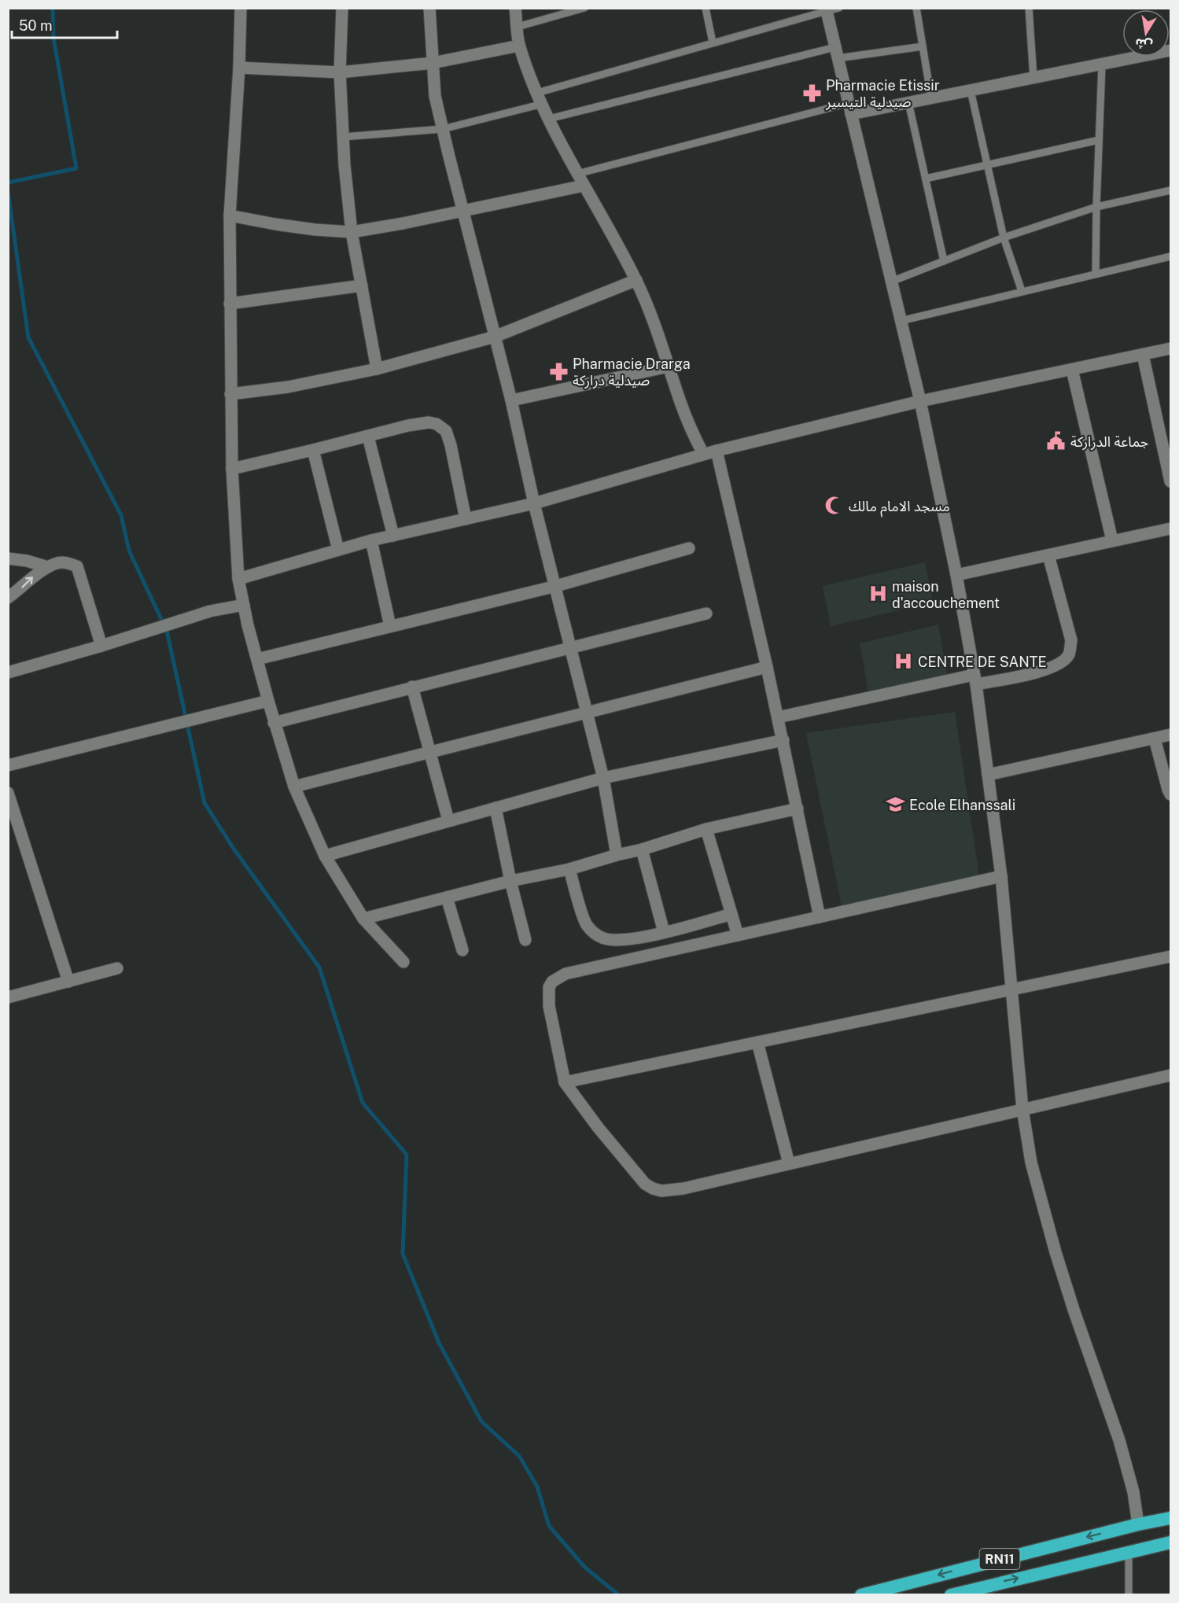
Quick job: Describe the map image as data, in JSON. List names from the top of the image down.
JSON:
{
  "streets": {
    "highway": ["RN11"]
  },
  "places": {
    "pharmacy": ["Pharmacie Etissir صيدلية التيسير", "Pharmacie Drarga صيدلية دراركة"],
    "public building": ["جماعة الدراركة"],
    "mosque": ["مسجد الامام مالك"],
    "hospital": ["maison d'accouchement", "CENTRE DE SANTE"],
    "school or university": ["Ecole Elhanssali"]
  },
  "scale_bar": "50 m",
  "north": "bottom"
}
